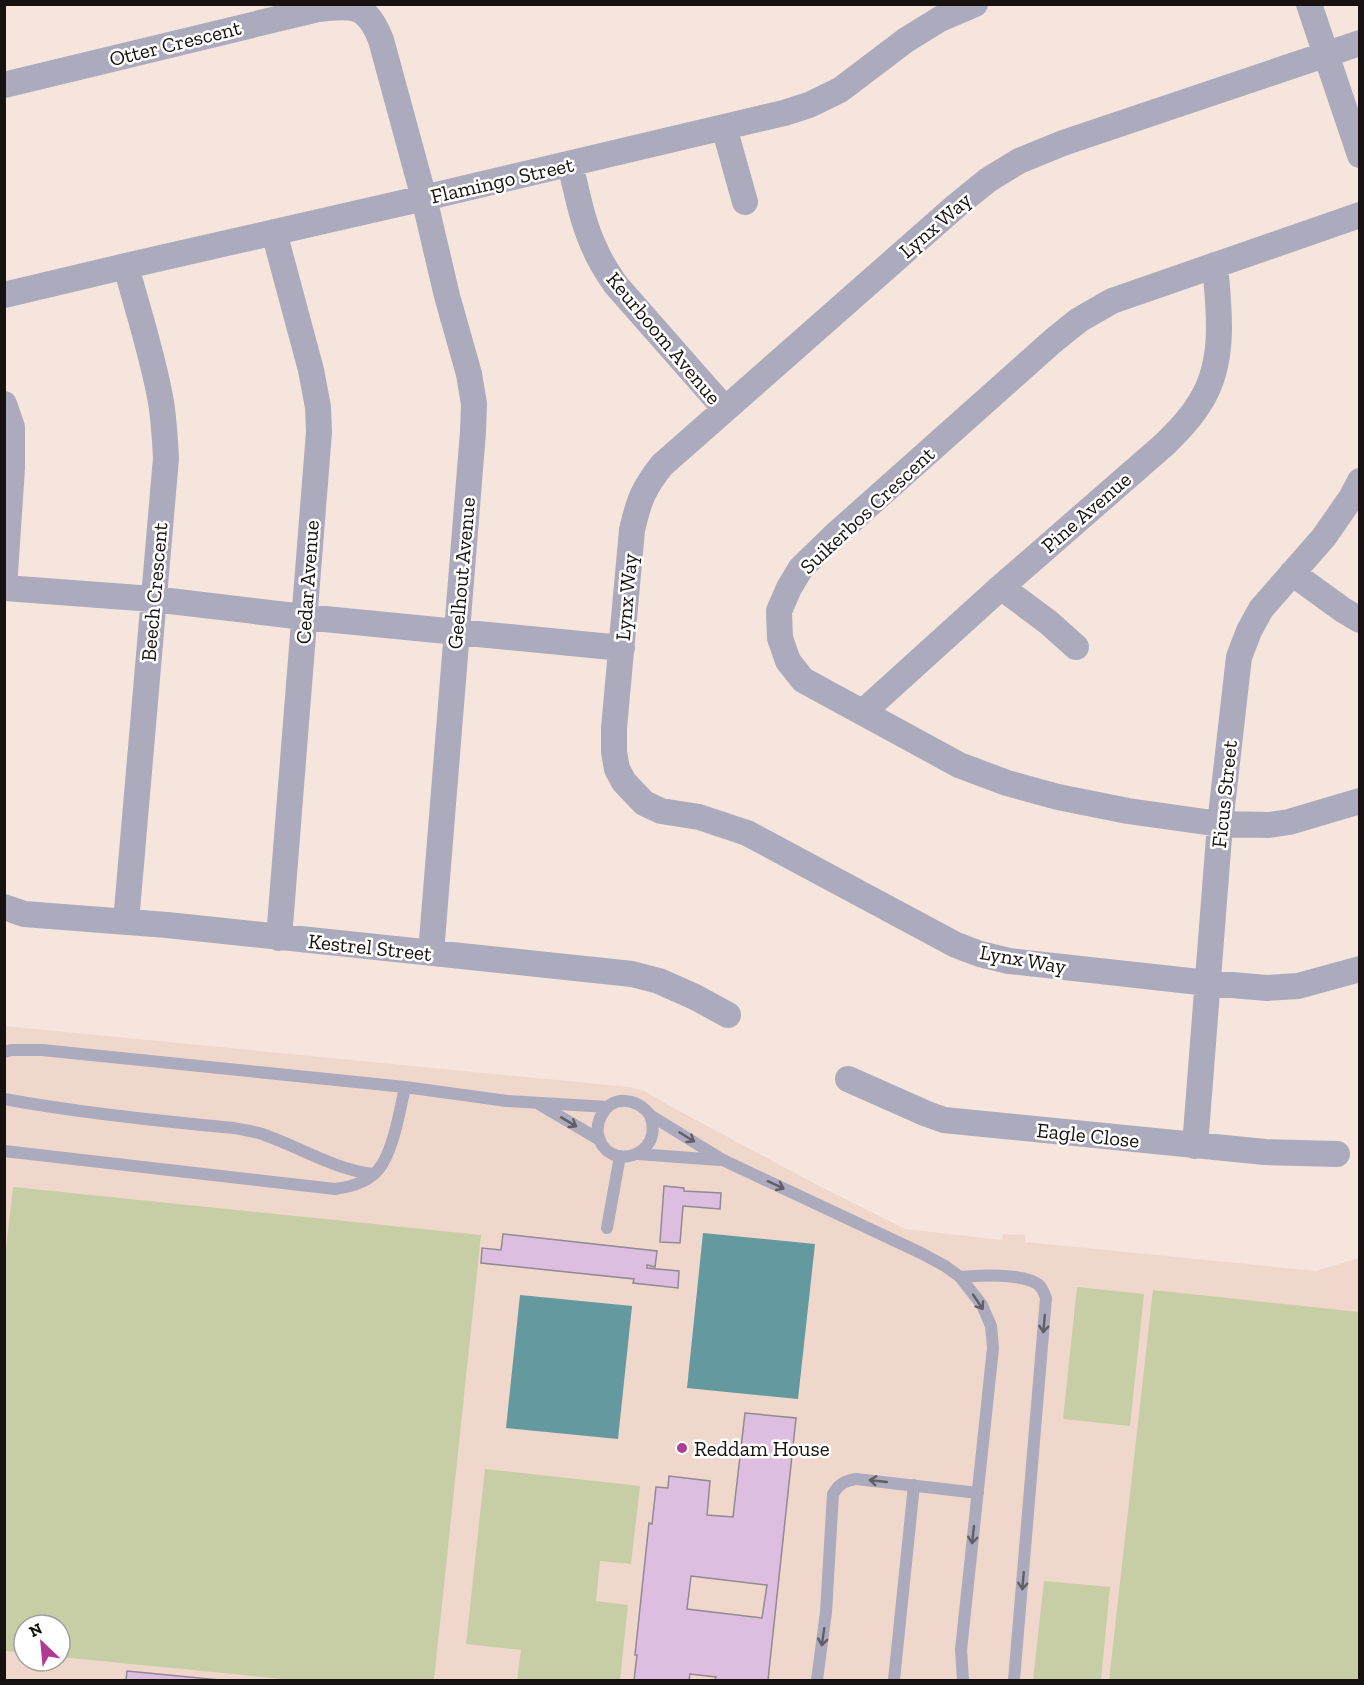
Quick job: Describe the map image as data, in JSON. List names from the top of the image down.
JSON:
{
  "streets": {
    "street": [
      "Otter Crescent",
      "Flamingo Street",
      "Lynx Way",
      "Keurboom Avenue",
      "Suikerbos Crescent",
      "Pine Avenue",
      "Geelhout Avenue",
      "Cedar Avenue",
      "Beech Crescent",
      "Ficus Street",
      "Kestrel Street",
      "Eagle Close"
    ]
  },
  "crossings": [
    ["Otter Crescent", "Flamingo Street"],
    ["Otter Crescent", "Geelhout Avenue"],
    ["Flamingo Street", "Keurboom Avenue"],
    ["Flamingo Street", "Geelhout Avenue"],
    ["Flamingo Street", "Cedar Avenue"],
    ["Flamingo Street", "Beech Crescent"],
    ["Lynx Way", "Keurboom Avenue"],
    ["Lynx Way", "Ficus Street"],
    ["Suikerbos Crescent", "Pine Avenue"],
    ["Suikerbos Crescent", "Ficus Street"],
    ["Geelhout Avenue", "Kestrel Street"],
    ["Cedar Avenue", "Kestrel Street"],
    ["Beech Crescent", "Kestrel Street"],
    ["Ficus Street", "Eagle Close"]
  ],
  "places": ["Reddam House"],
  "north": "top left"
}
